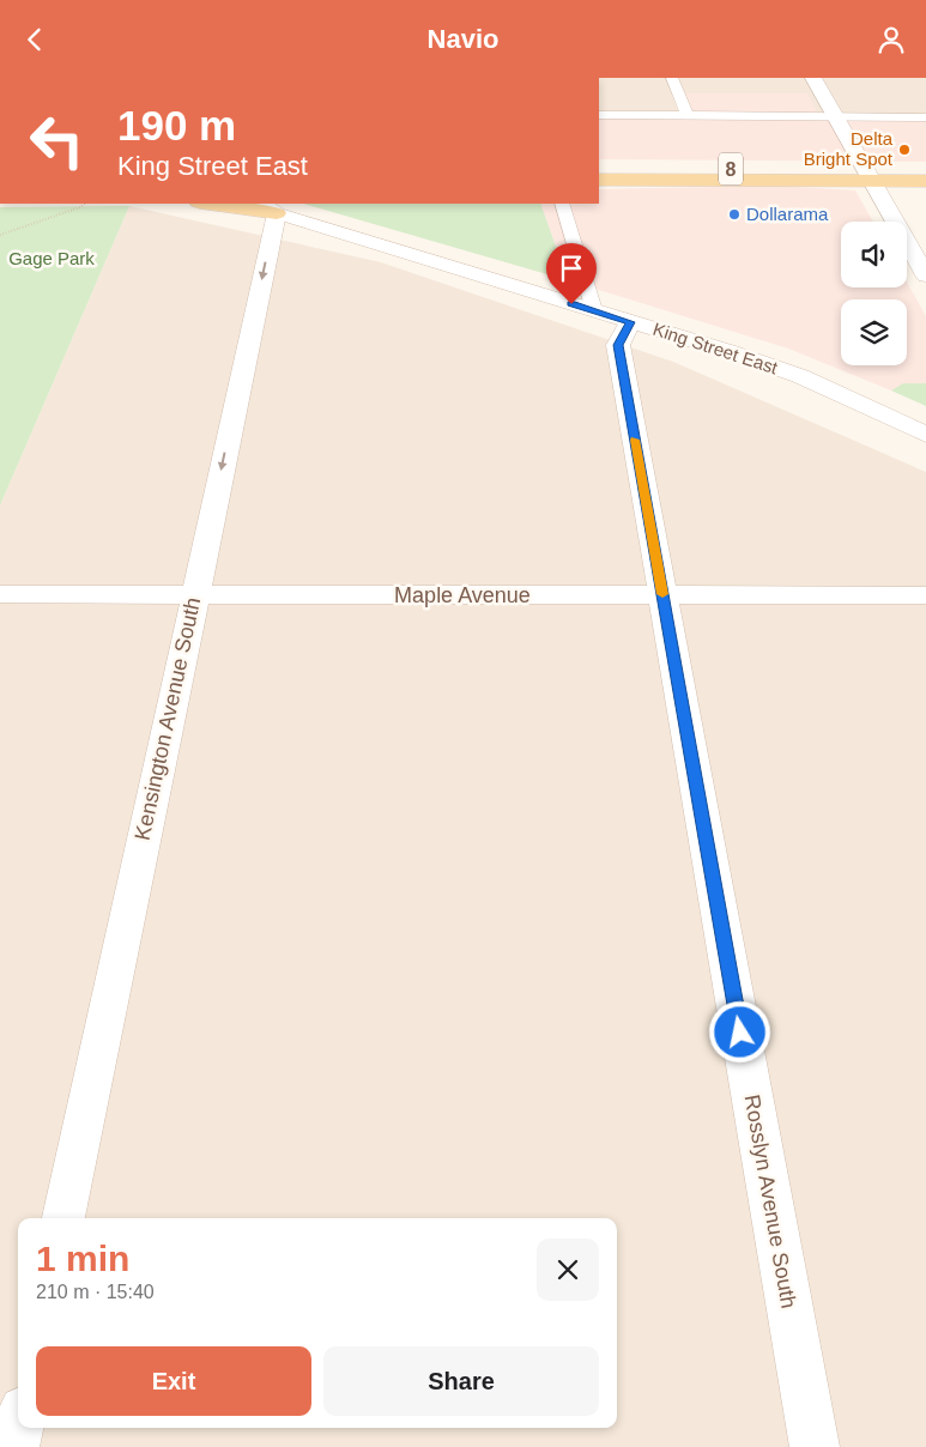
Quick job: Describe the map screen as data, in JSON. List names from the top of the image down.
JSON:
{
  "streets": {
    "main road": ["8"],
    "street": [
      "King Street East",
      "Maple Avenue",
      "Kensington Avenue South",
      "Rosslyn Avenue South"
    ]
  },
  "crossings": [
    ["King Street East", "Kensington Avenue South"],
    ["King Street East", "Rosslyn Avenue South"],
    ["Maple Avenue", "Kensington Avenue South"],
    ["Maple Avenue", "Rosslyn Avenue South"]
  ],
  "one_way": ["Kensington Avenue South"],
  "parks": ["Gage Park"],
  "places": ["Delta Bright Spot", "Dollarama"],
  "page": {
    "header": "Navio",
    "turn": ["190 m", "King Street East"],
    "heading": ["1 min", "210 m · 15:40"],
    "buttons": ["Exit", "Share"]
  }
}
